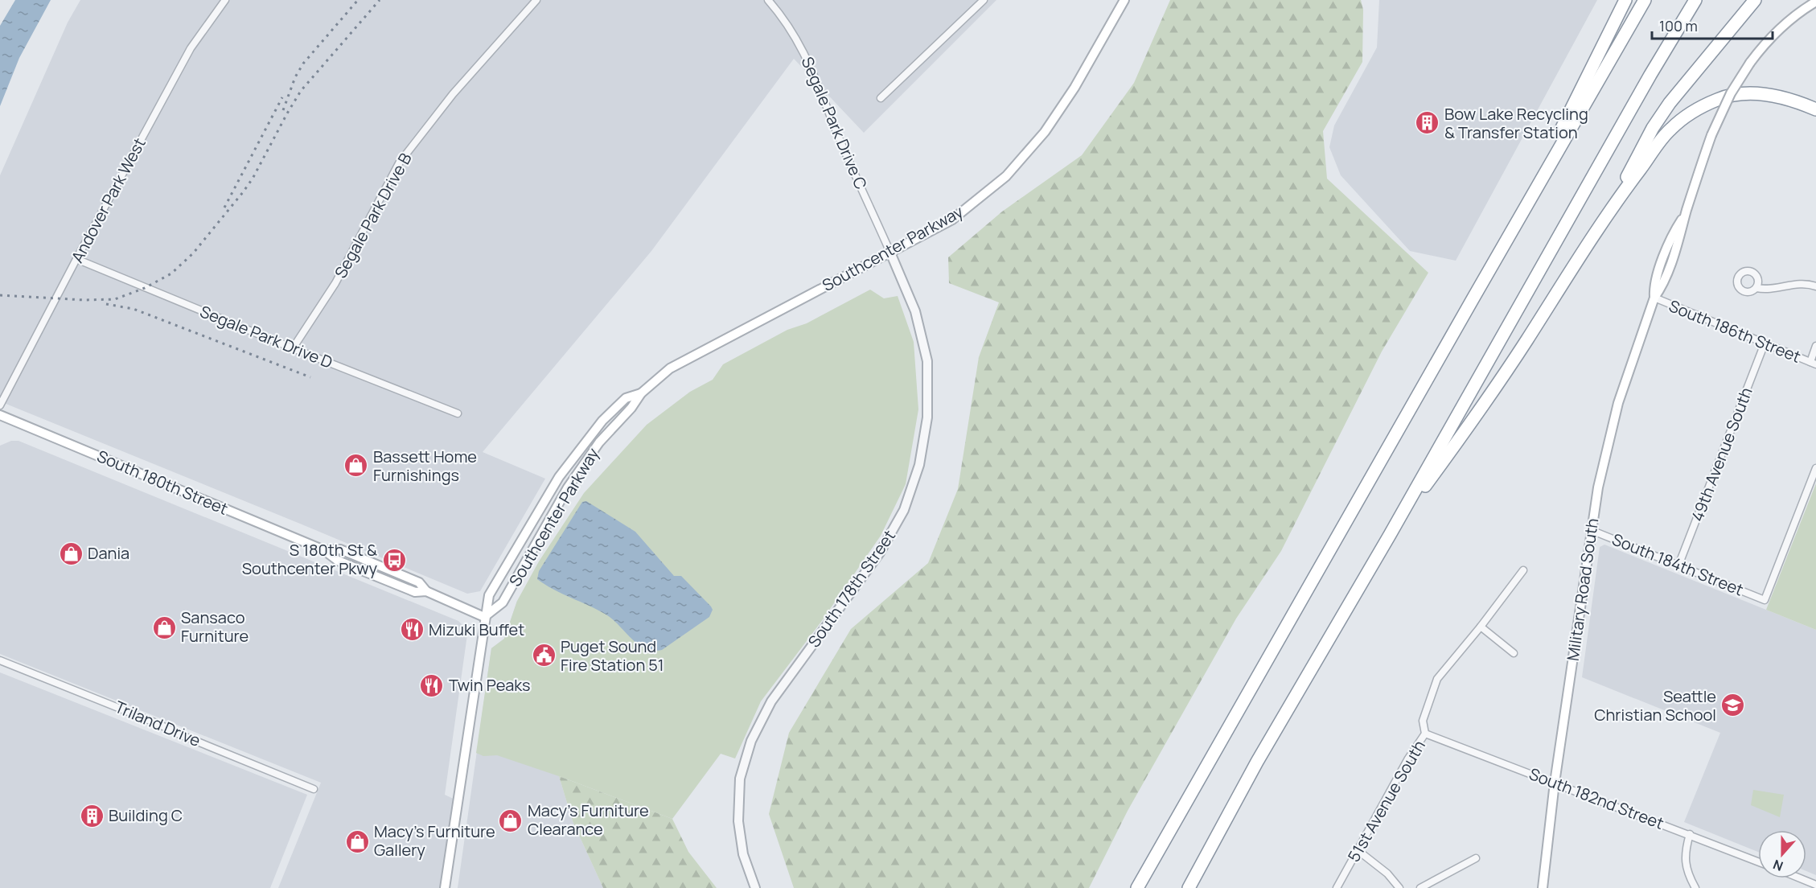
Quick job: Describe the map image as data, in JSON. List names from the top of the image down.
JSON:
{
  "streets": {
    "main road": ["Southcenter Parkway", "South 180th Street", "Military Road South"],
    "street": [
      "Segale Park Drive C",
      "Andover Park West",
      "Segale Park Drive B",
      "South 186th Street",
      "Segale Park Drive D",
      "49th Avenue South",
      "South 184th Street",
      "South 178th Street",
      "Triland Drive",
      "South 182nd Street",
      "51st Avenue South"
    ]
  },
  "crossings": [
    ["Segale Park Drive C", "Southcenter Parkway"],
    ["Segale Park Drive C", "South 178th Street"],
    ["Andover Park West", "Segale Park Drive D"],
    ["Segale Park Drive B", "Segale Park Drive D"],
    ["Southcenter Parkway", "South 180th Street"],
    ["Southcenter Parkway", "South 178th Street"],
    ["South 186th Street", "49th Avenue South"],
    ["South 186th Street", "Military Road South"],
    ["49th Avenue South", "South 184th Street"],
    ["South 184th Street", "Military Road South"],
    ["Military Road South", "South 182nd Street"],
    ["South 182nd Street", "51st Avenue South"]
  ],
  "places": {
    "building": ["Bow Lake Recycling & Transfer Station", "Building C"],
    "shop": [
      "Bassett Home Furnishings",
      "Dania",
      "Sansaco Furniture",
      "Macy's Furniture Clearance",
      "Macy's Furniture Gallery"
    ],
    "bus stop": ["S 180th St & Southcenter Pkwy"],
    "restaurant": ["Mizuki Buffet", "Twin Peaks"],
    "public building": ["Puget Sound Fire Station 51"],
    "school or university": ["Seattle Christian School"]
  },
  "scale_bar": "100 m",
  "north": "bottom"
}
